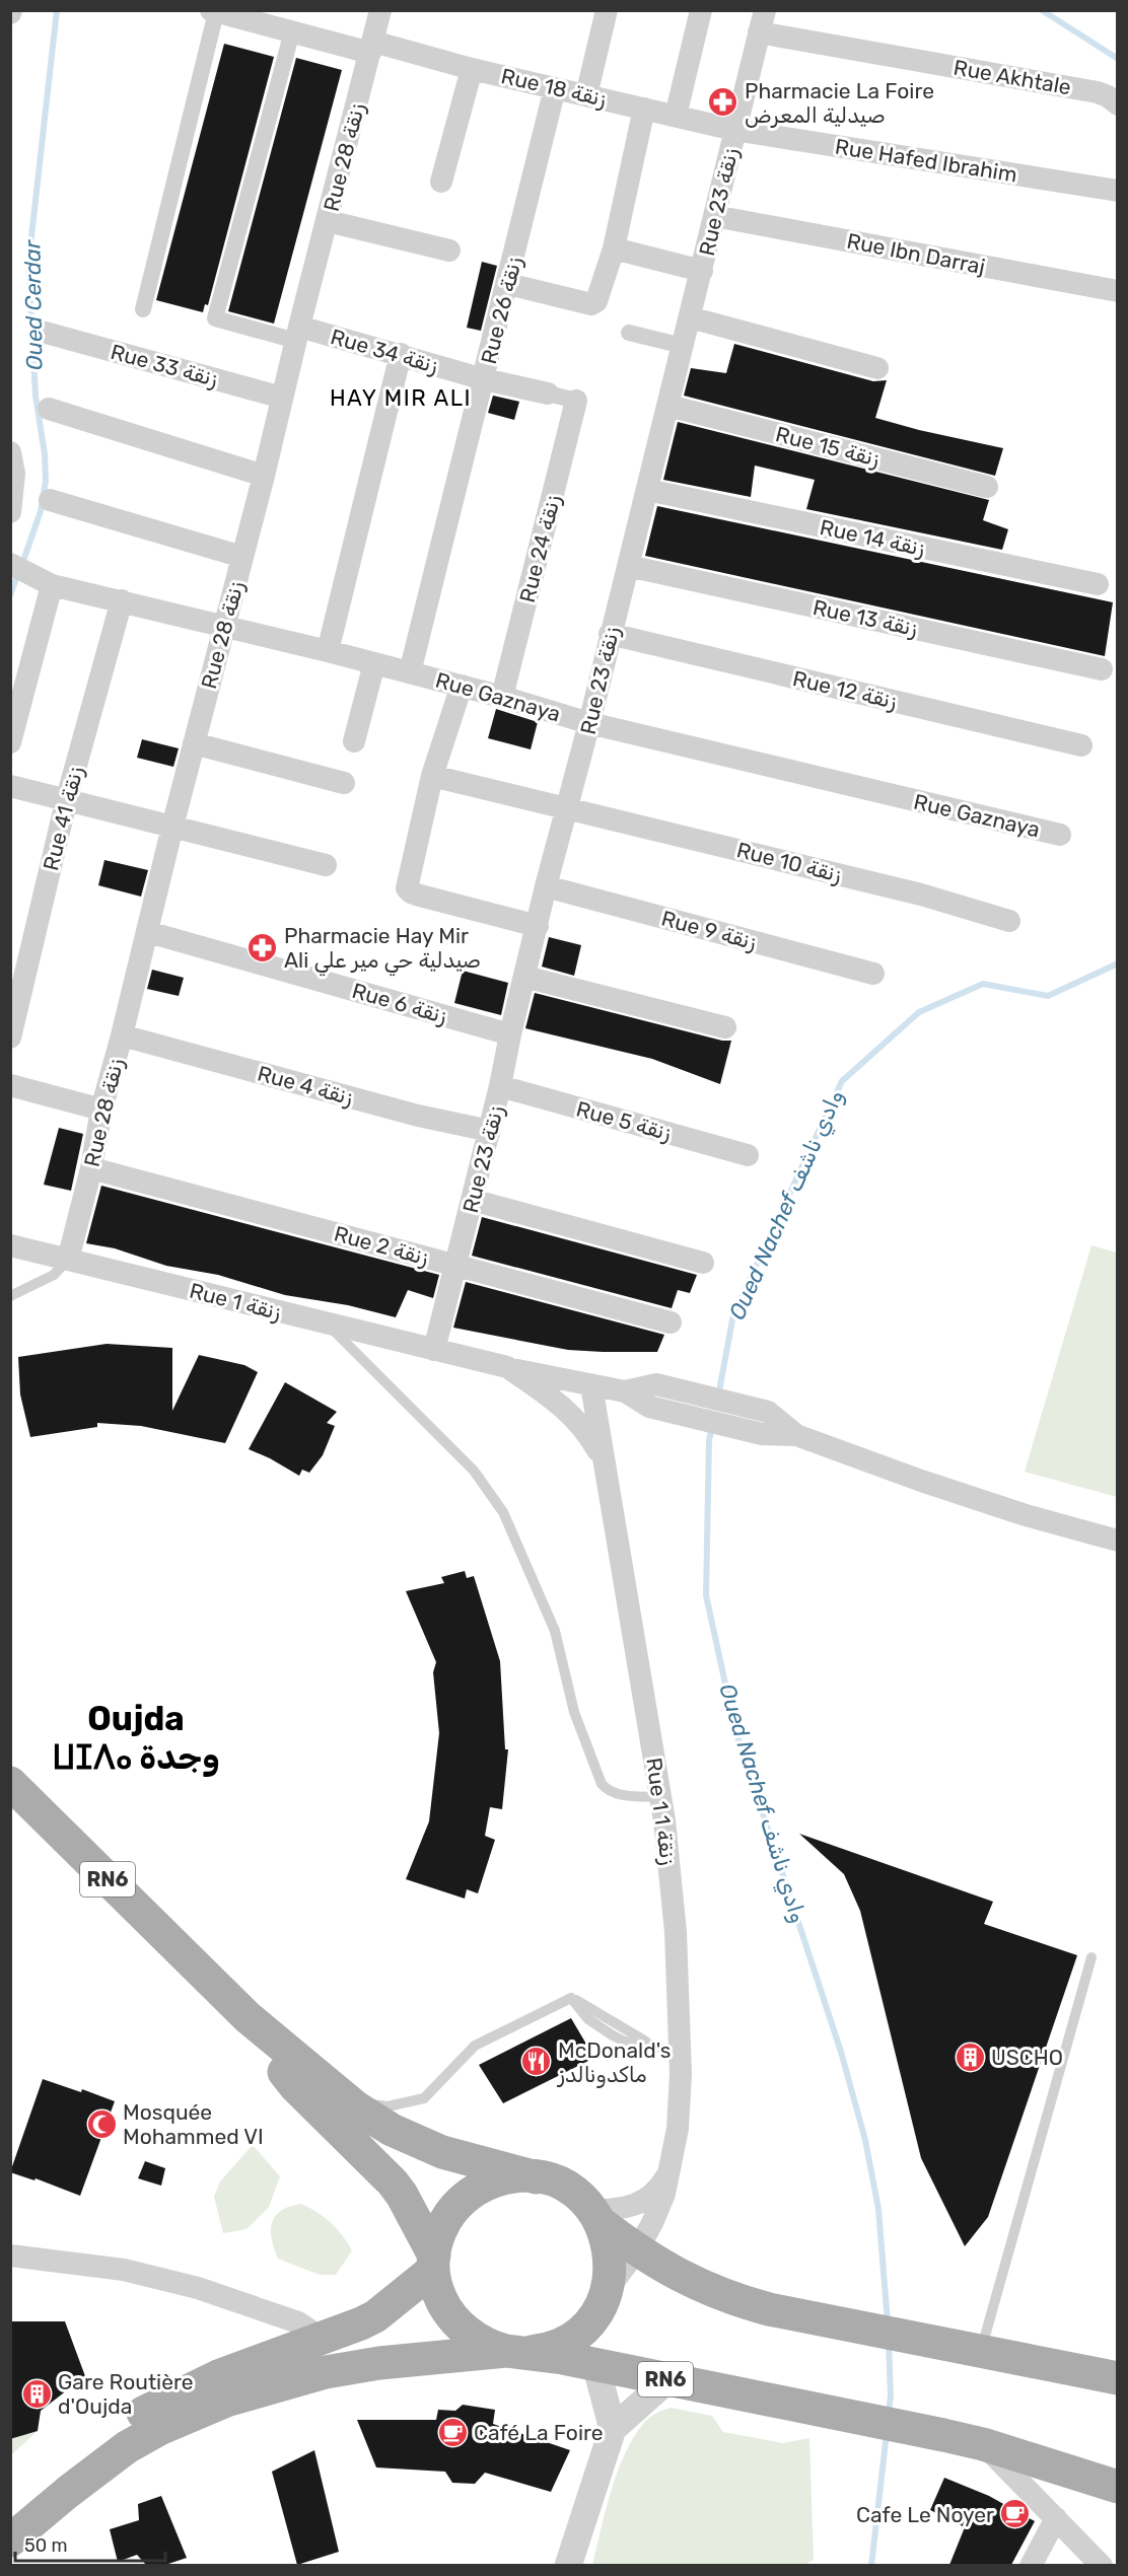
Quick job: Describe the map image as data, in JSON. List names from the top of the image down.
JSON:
{
  "streets": {
    "main road": ["RN6"],
    "street": [
      "Rue Akhtale",
      "Rue 18 زنقة",
      "Rue 28 زنقة",
      "Rue Hafed Ibrahim",
      "Rue 23 زنقة",
      "Rue Ibn Darraj",
      "Rue 26 زنقة",
      "Rue 34 زنقة",
      "Rue 33 زنقة",
      "Rue 15 زنقة",
      "Rue 14 زنقة",
      "Rue 24 زنقة",
      "Rue 13 زنقة",
      "Rue 12 زنقة",
      "Rue Gaznaya",
      "Rue 41 زنقة",
      "Rue 10 زنقة",
      "Rue 9 زنقة",
      "Rue 6 زنقة",
      "Rue 4 زنقة",
      "Rue 5 زنقة",
      "Rue 2 زنقة",
      "Rue زنقة 1",
      "Rue 1 زنقة 1"
    ]
  },
  "crossings": [
    ["Rue Akhtale", "Rue 23 زنقة"],
    ["Rue 18 زنقة", "Rue 28 زنقة"],
    ["Rue 18 زنقة", "Rue Hafed Ibrahim"],
    ["Rue 18 زنقة", "Rue 23 زنقة"],
    ["Rue 18 زنقة", "Rue 26 زنقة"],
    ["Rue 28 زنقة", "Rue 34 زنقة"],
    ["Rue 28 زنقة", "Rue 33 زنقة"],
    ["Rue 28 زنقة", "Rue Gaznaya"],
    ["Rue 28 زنقة", "Rue 6 زنقة"],
    ["Rue 28 زنقة", "Rue 4 زنقة"],
    ["Rue 28 زنقة", "Rue 2 زنقة"],
    ["Rue 28 زنقة", "Rue زنقة 1"],
    ["Rue Hafed Ibrahim", "Rue 23 زنقة"],
    ["Rue 23 زنقة", "Rue Ibn Darraj"],
    ["Rue 23 زنقة", "Rue 15 زنقة"],
    ["Rue 23 زنقة", "Rue 14 زنقة"],
    ["Rue 23 زنقة", "Rue 13 زنقة"],
    ["Rue 23 زنقة", "Rue 12 زنقة"],
    ["Rue 23 زنقة", "Rue Gaznaya"],
    ["Rue 23 زنقة", "Rue 10 زنقة"],
    ["Rue 23 زنقة", "Rue 9 زنقة"],
    ["Rue 23 زنقة", "Rue 6 زنقة"],
    ["Rue 23 زنقة", "Rue 4 زنقة"],
    ["Rue 23 زنقة", "Rue 5 زنقة"],
    ["Rue 23 زنقة", "Rue 2 زنقة"],
    ["Rue 23 زنقة", "Rue زنقة 1"],
    ["Rue 26 زنقة", "Rue 34 زنقة"],
    ["Rue 26 زنقة", "Rue Gaznaya"],
    ["Rue 34 زنقة", "Rue 24 زنقة"],
    ["Rue 24 زنقة", "Rue Gaznaya"],
    ["Rue Gaznaya", "Rue 41 زنقة"],
    ["Rue زنقة 1", "Rue 1 زنقة 1"],
    ["Rue 1 زنقة 1", "RN6"]
  ],
  "districts": ["HAY MIR ALI", "Oujda ⵡⵊⴷⴰ وجدة"],
  "water": ["Oued Cerdar", "Oued Nachef وادي ناشف"],
  "places": {
    "pharmacy": ["Pharmacie La Foire صيدلية المعرض", "Pharmacie Hay Mir Ali صيدلية حي مير علي"],
    "building": ["USCHO", "Gare Routière d'Oujda"],
    "restaurant": ["McDonald's ماكدونالدز"],
    "mosque": ["Mosquée Mohammed VI"],
    "cafe": ["Café La Foire", "Cafe Le Noyer"]
  },
  "scale_bar": "50 m"
}
